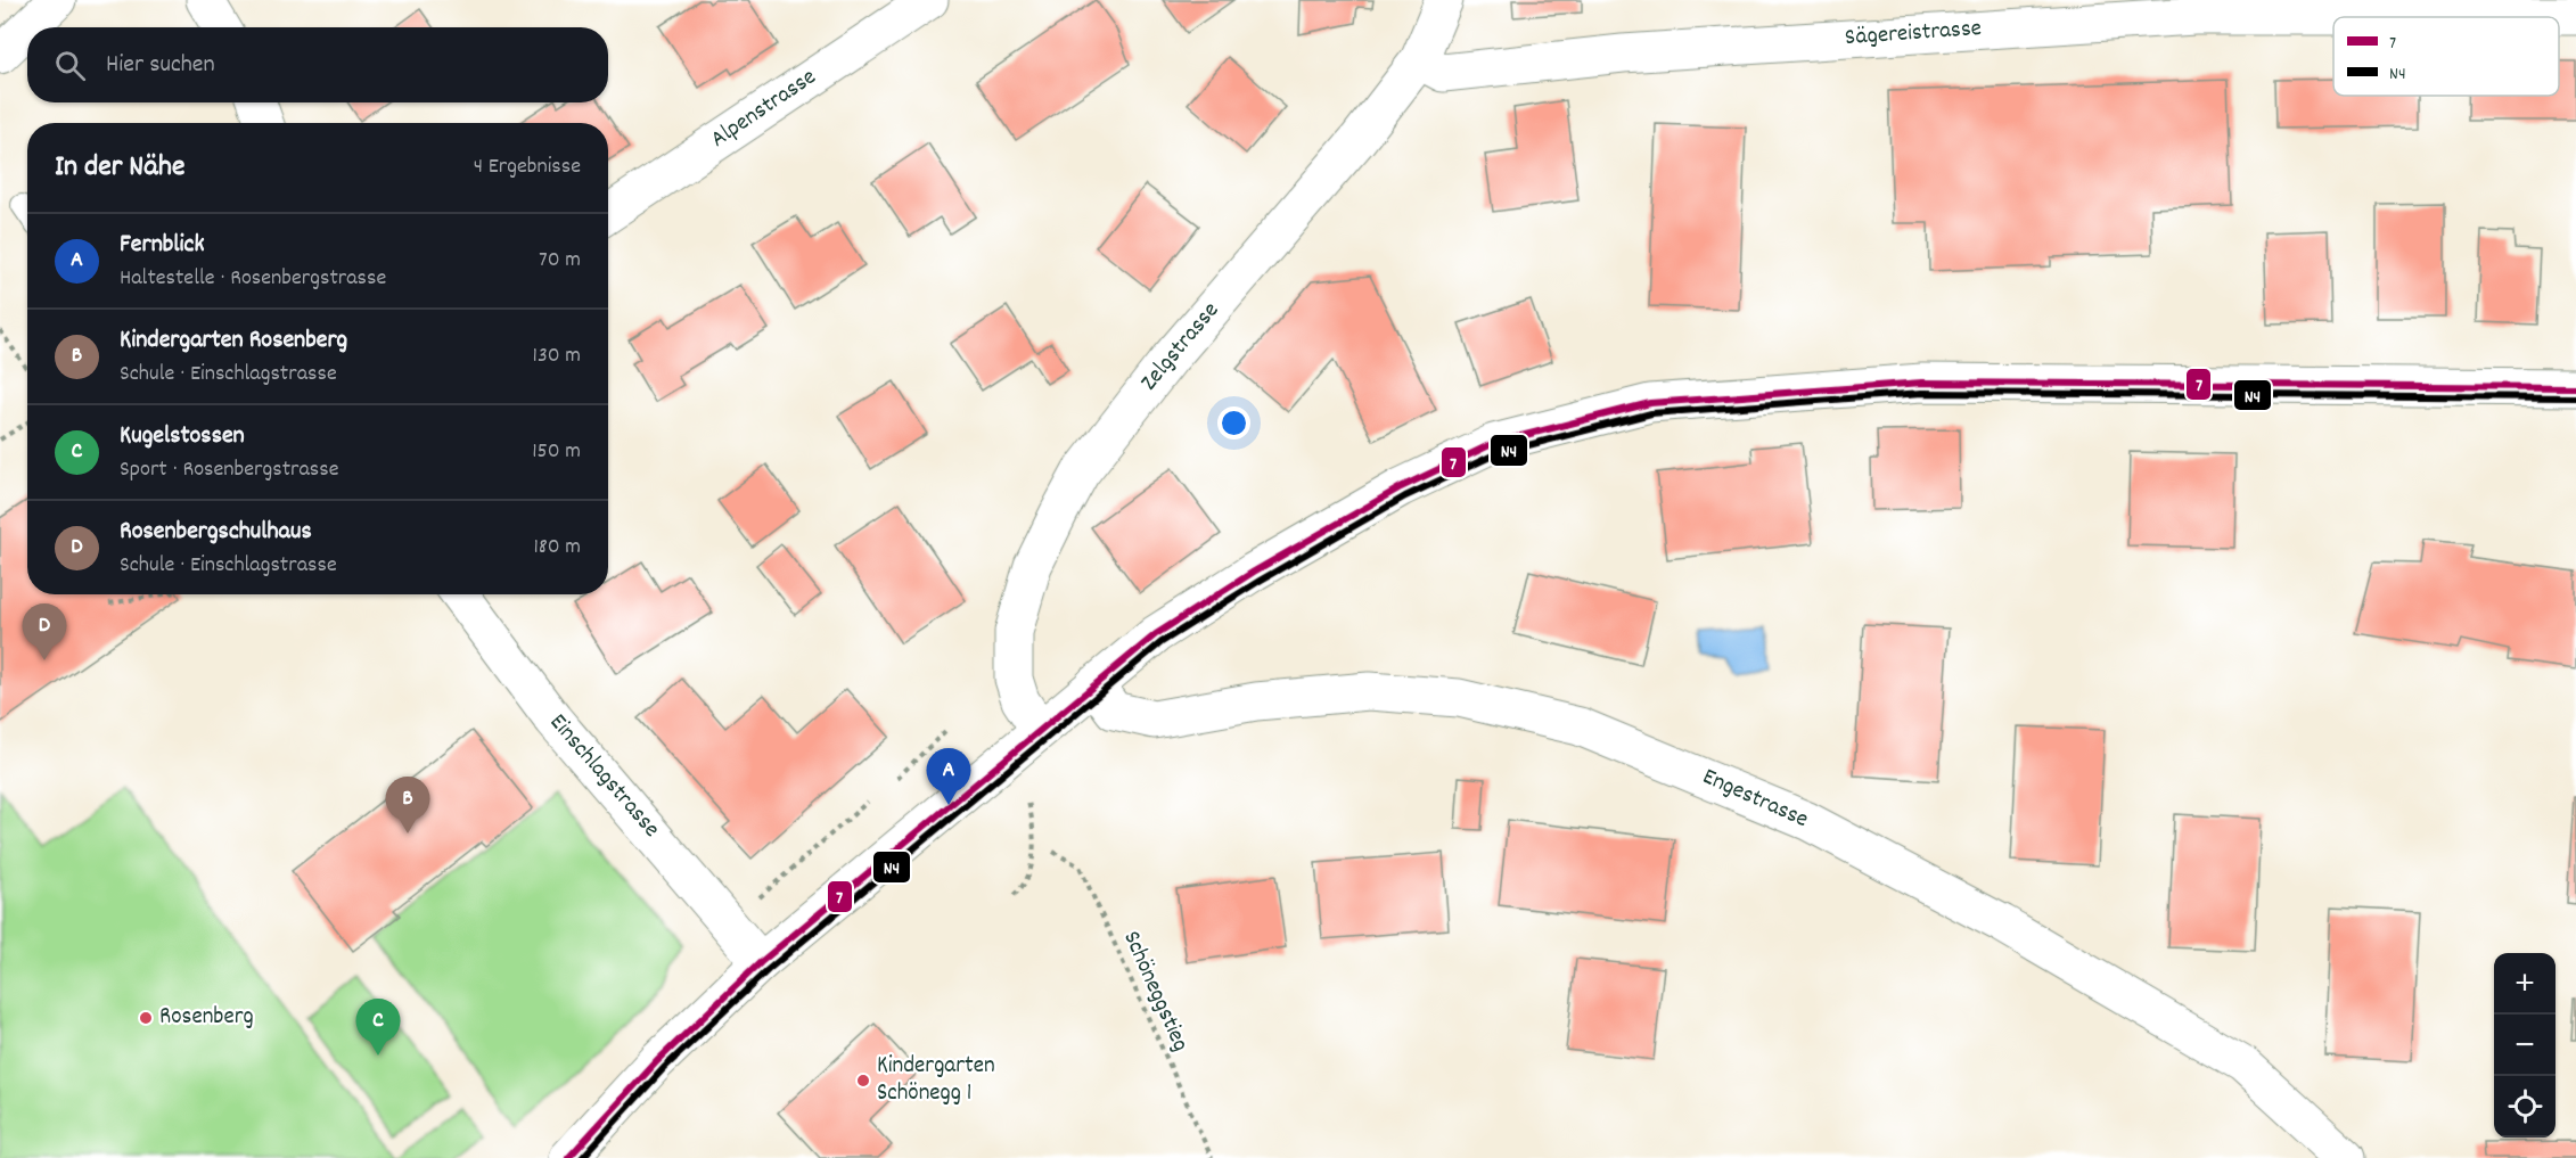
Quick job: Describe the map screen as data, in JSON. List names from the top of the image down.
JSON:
{
  "streets": {
    "street": [
      "Sägereistrasse",
      "Alpenstrasse",
      "Zelgstrasse",
      "Einschlagstrasse",
      "Engestrasse"
    ],
    "path": ["Schöneggstieg"]
  },
  "crossings": [
    ["Sägereistrasse", "Zelgstrasse"]
  ],
  "places": ["Rosenberg", "Kindergarten Schönegg 1"],
  "lines": ["transit line 7", "transit line N4"],
  "legend": ["7", "N4"],
  "page": {
    "search": "Hier suchen",
    "heading": ["In der Nähe", "4 Ergebnisse"],
    "list": [
      {
        "mark": "A",
        "name": "Fernblick",
        "note": "Haltestelle · Rosenbergstrasse",
        "value": "70 m"
      },
      {
        "mark": "B",
        "name": "Kindergarten Rosenberg",
        "note": "Schule · Einschlagstrasse",
        "value": "130 m"
      },
      {
        "mark": "C",
        "name": "Kugelstossen",
        "note": "Sport · Rosenbergstrasse",
        "value": "150 m"
      },
      {
        "mark": "D",
        "name": "Rosenbergschulhaus",
        "note": "Schule · Einschlagstrasse",
        "value": "180 m"
      }
    ],
    "pins": [
      "D",
      "A",
      "B",
      "C"
    ],
    "map_buttons": ["+", "−"]
  }
}
